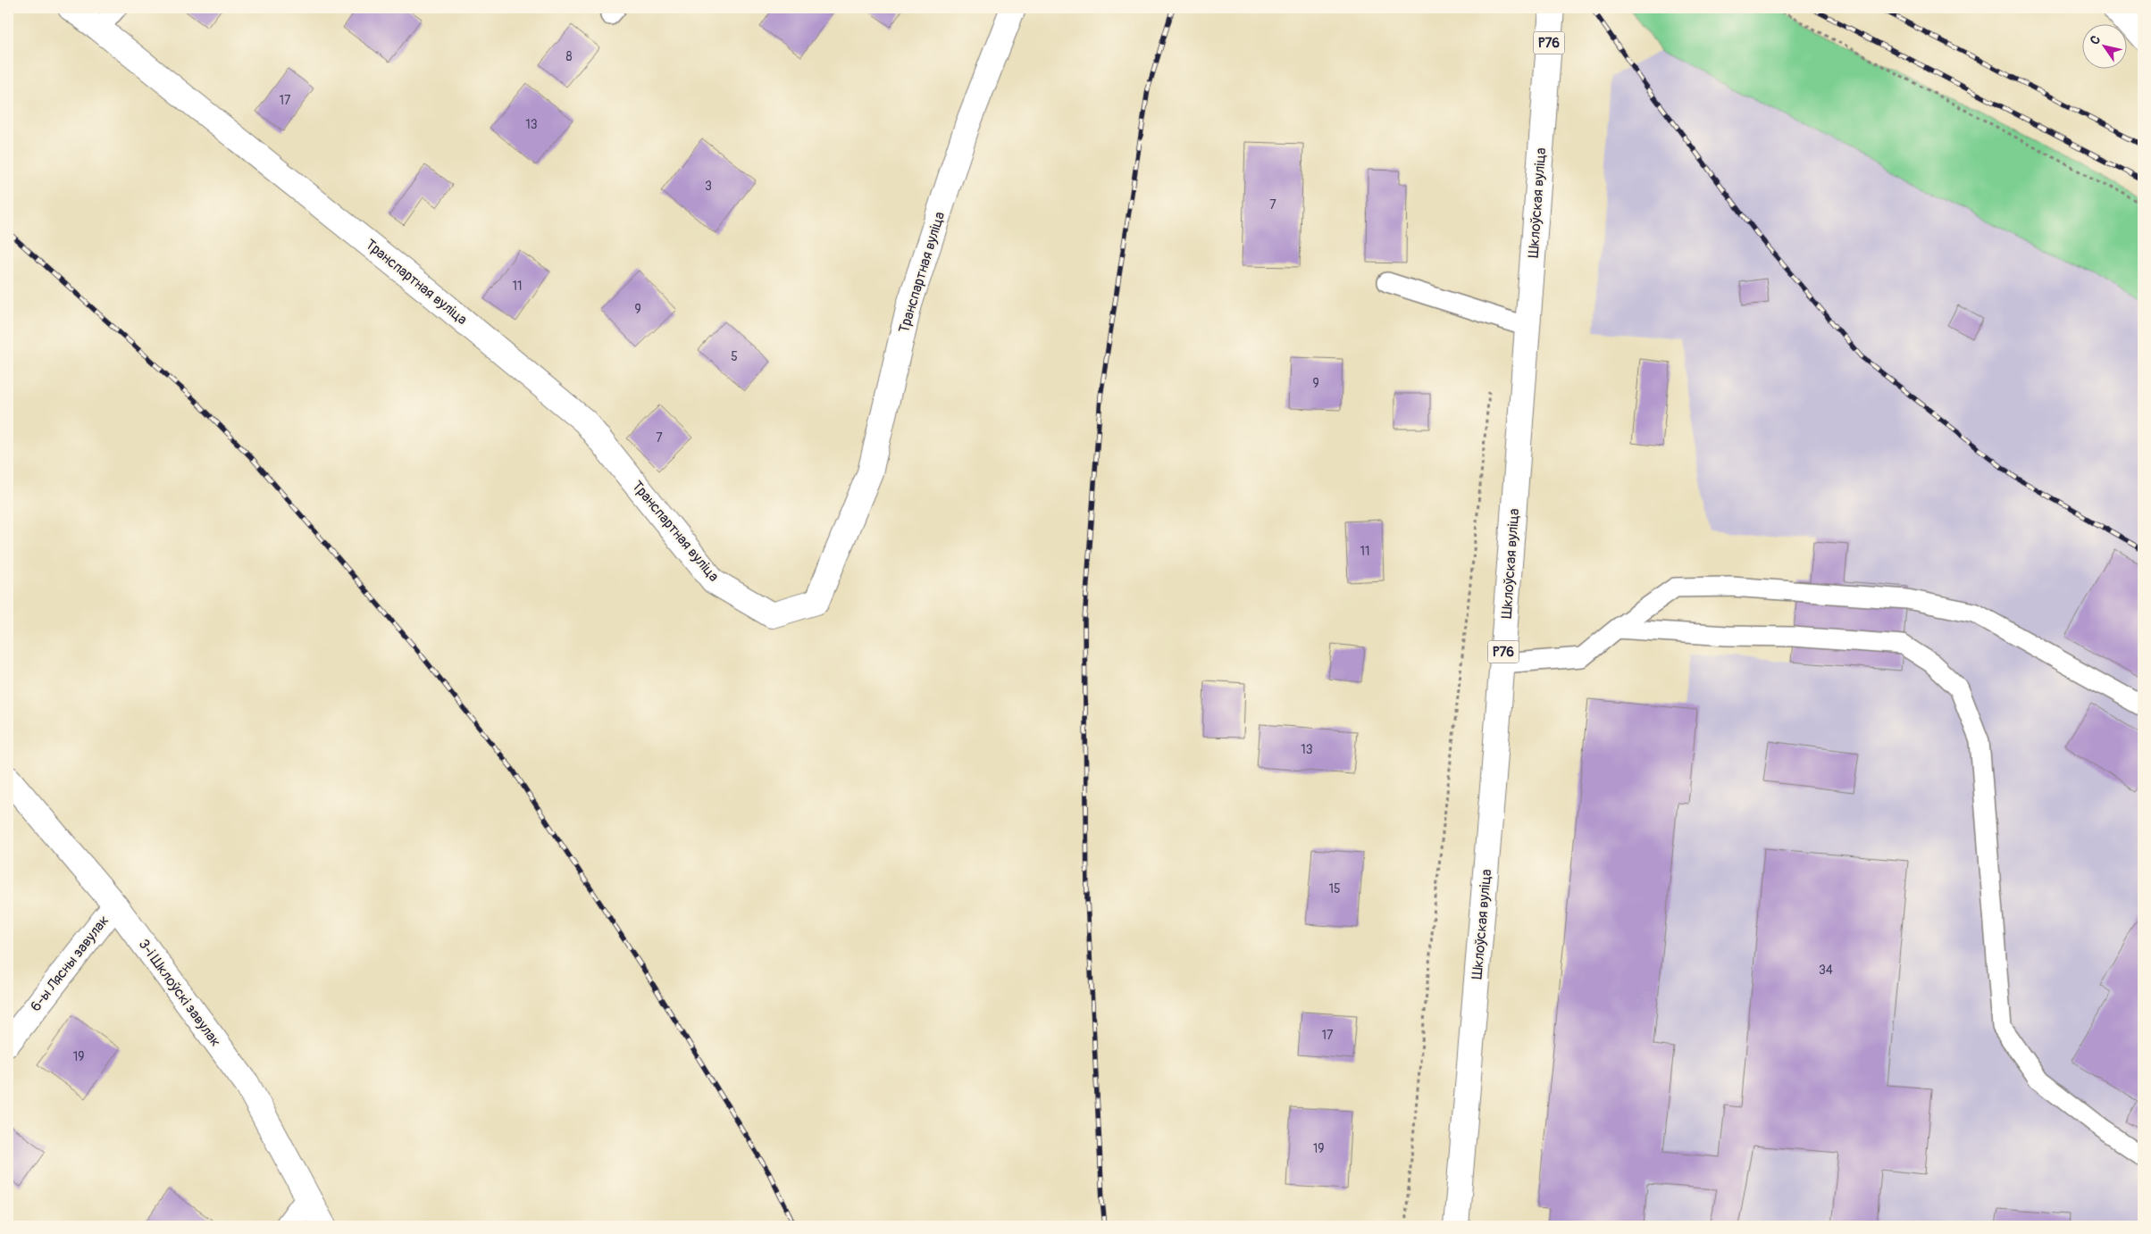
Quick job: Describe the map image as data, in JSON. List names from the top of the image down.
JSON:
{
  "streets": {
    "street": [
      "Р76",
      "Шклоўская вуліца",
      "Транспартная вуліца",
      "6-ы Лясны завулак",
      "3-і Шклоўскі завулак"
    ]
  },
  "crossings": [
    ["6-ы Лясны завулак", "3-і Шклоўскі завулак"]
  ],
  "house_numbers": [
    "8",
    "17",
    "13",
    "3",
    "7",
    "11",
    "9",
    "5",
    "9",
    "7",
    "11",
    "13",
    "15",
    "34",
    "17",
    "19",
    "19"
  ],
  "north": "top left"
}
